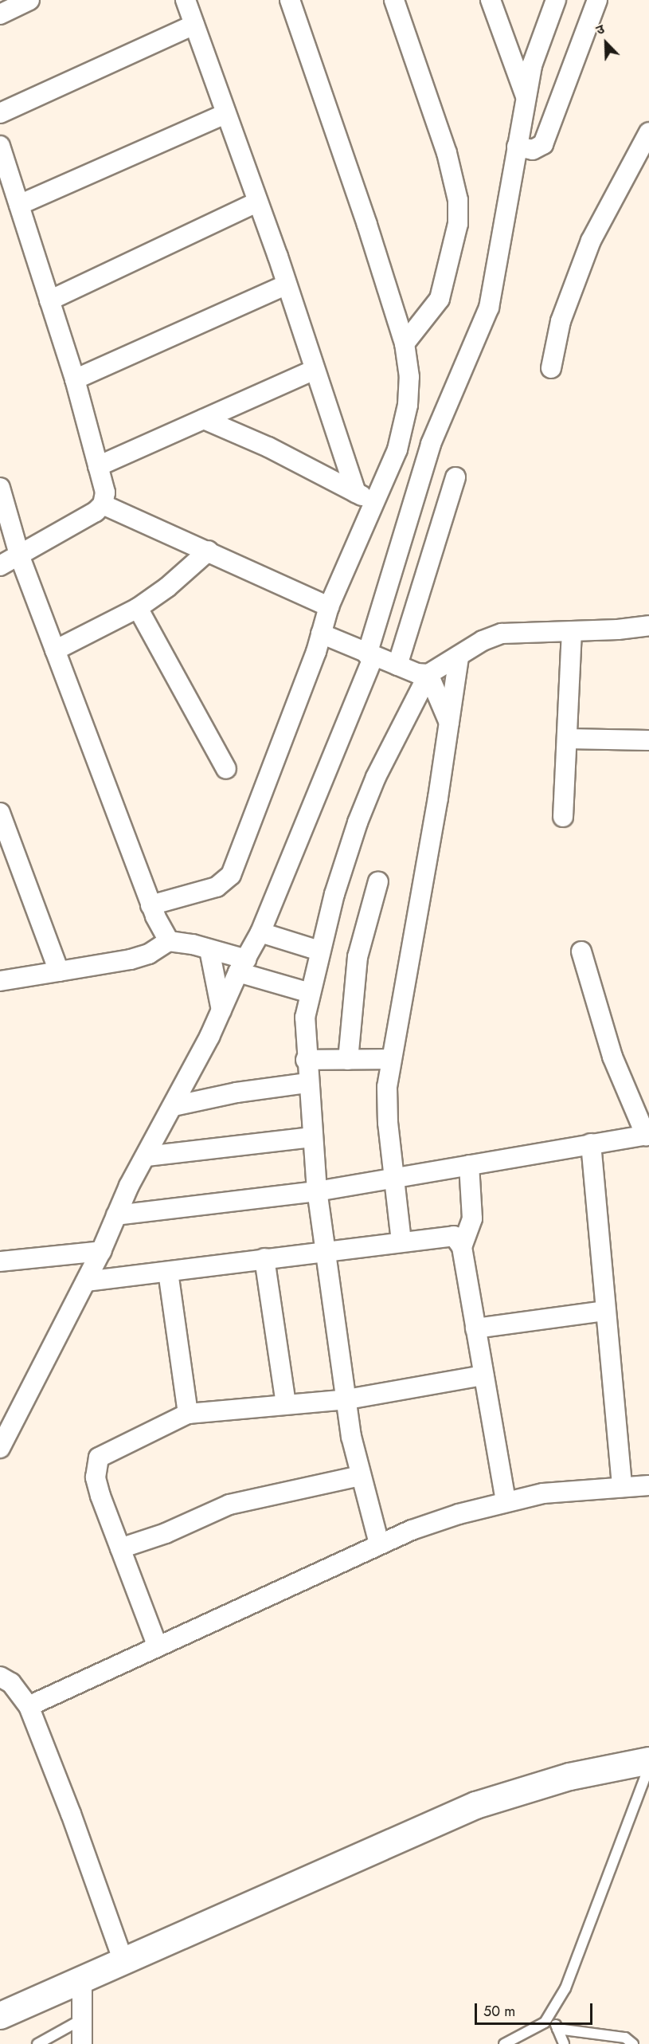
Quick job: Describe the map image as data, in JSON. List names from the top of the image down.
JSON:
{
  "scale_bar": "50 m",
  "north": "top left"
}
